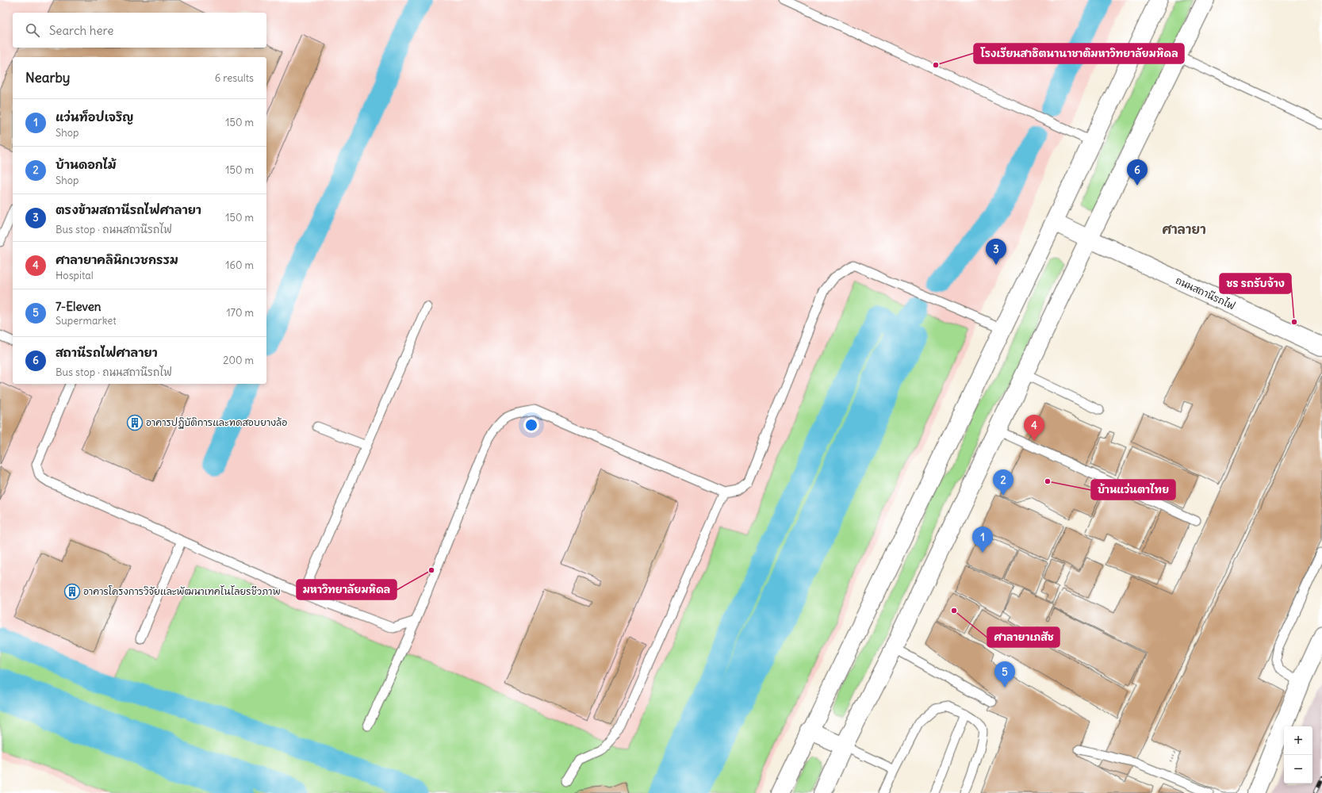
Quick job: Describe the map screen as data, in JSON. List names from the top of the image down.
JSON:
{
  "streets": {
    "main road": ["ถนนสถานีรถไฟ"]
  },
  "districts": ["ศาลายา"],
  "places": {
    "other": [
      "โรงเรียนสาธิตนานาชาติมหาวิทยาลัยมหิดล",
      "ชร รถรับจ้าง",
      "บ้านแว่นตาไทย",
      "มหาวิทยาลัยมหิดล",
      "ศาลายาเภสัช"
    ],
    "building": ["อาคารปฏิบัติการและทดสอบยางล้อ", "อาคารโครงการวิจัยและพัฒนาเทคโนโลยรชีวภาพ"]
  },
  "page": {
    "search": "Search here",
    "heading": ["Nearby", "6 results"],
    "list": [
      {
        "mark": "1",
        "name": "แว่นท็อปเจริญ",
        "note": "Shop",
        "value": "150 m"
      },
      {
        "mark": "2",
        "name": "บ้านดอกไม้",
        "note": "Shop",
        "value": "150 m"
      },
      {
        "mark": "3",
        "name": "ตรงข้ามสถานีรถไฟศาลายา",
        "note": "Bus stop · ถนนสถานีรถไฟ",
        "value": "150 m"
      },
      {
        "mark": "4",
        "name": "ศาลายาคลินิกเวชกรรม",
        "note": "Hospital",
        "value": "160 m"
      },
      {
        "mark": "5",
        "name": "7-Eleven",
        "note": "Supermarket",
        "value": "170 m"
      },
      {
        "mark": "6",
        "name": "สถานีรถไฟศาลายา",
        "note": "Bus stop · ถนนสถานีรถไฟ",
        "value": "200 m"
      }
    ],
    "pins": [
      "6",
      "3",
      "4",
      "2",
      "1",
      "5"
    ],
    "map_buttons": ["+", "−"]
  }
}
